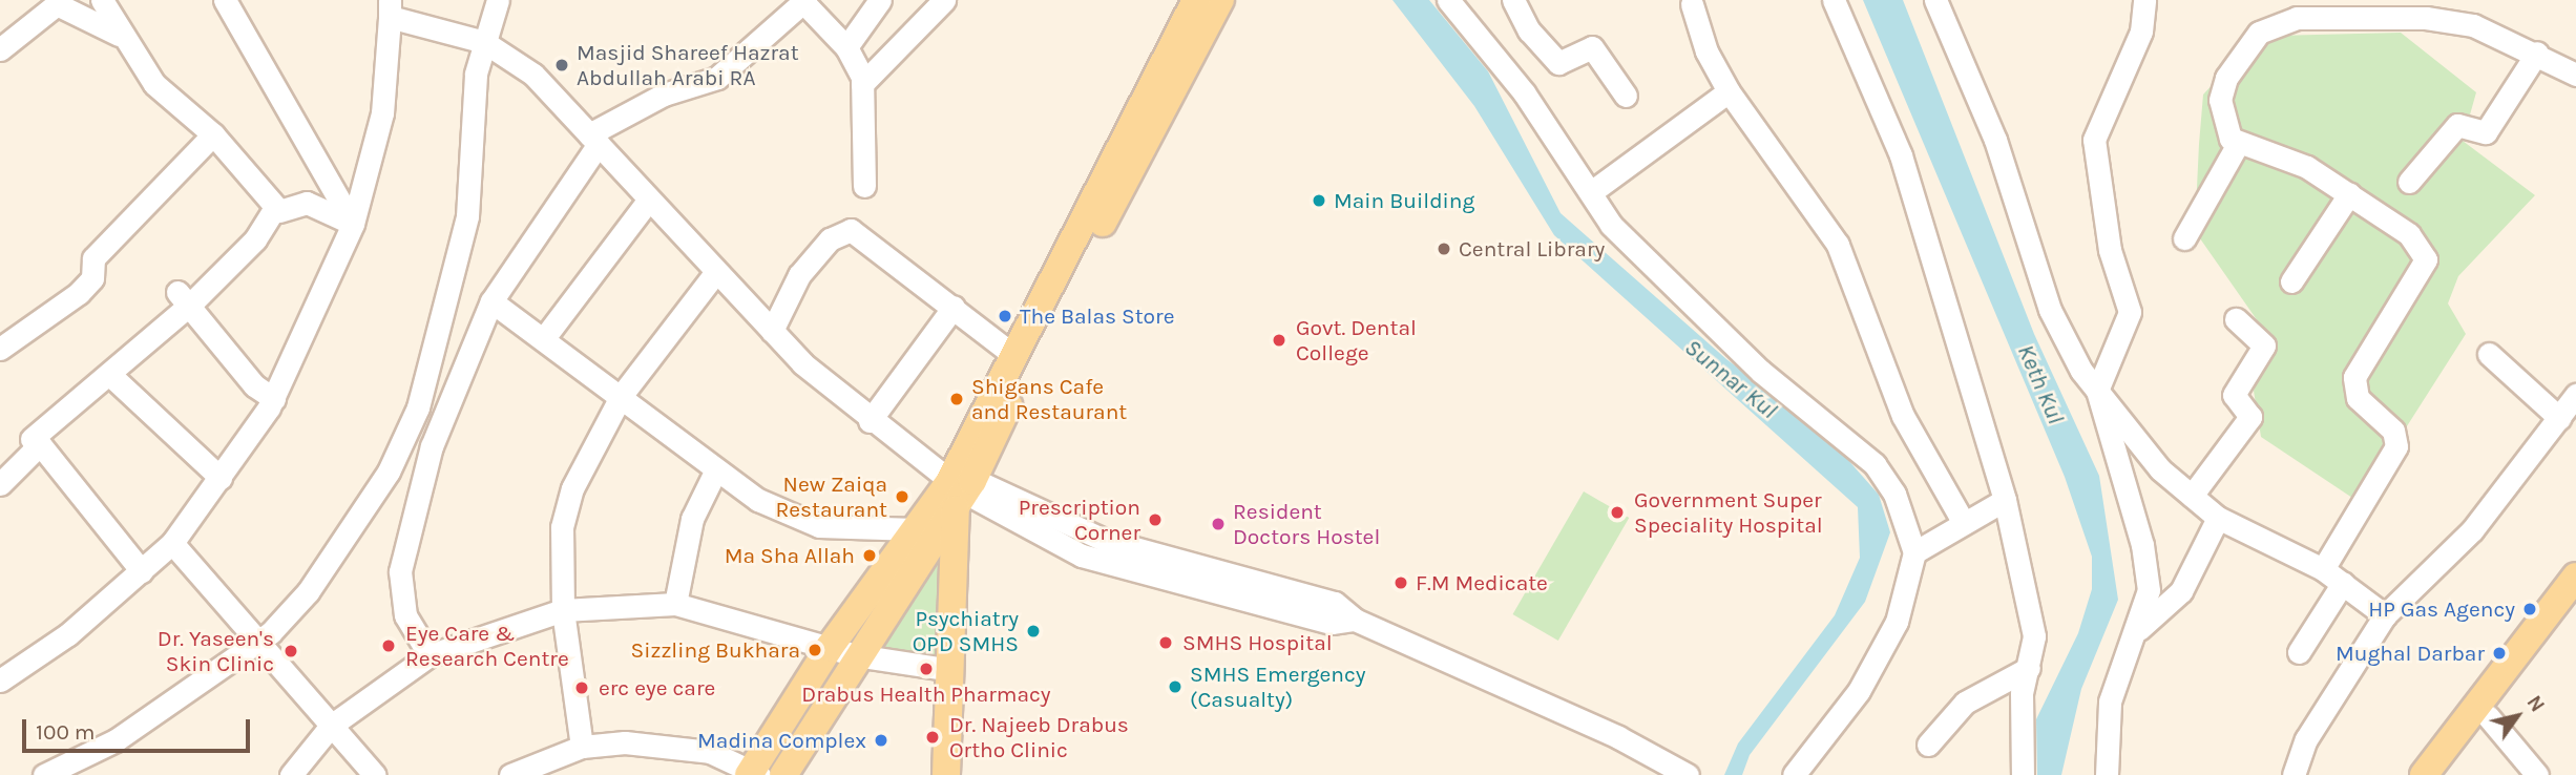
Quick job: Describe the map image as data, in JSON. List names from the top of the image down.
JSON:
{
  "water": ["Sunnar Kul", "Keth Kul"],
  "places": [
    "Masjid Shareef Hazrat Abdullah Arabi RA",
    "Main Building",
    "Central Library",
    "The Balas Store",
    "Govt. Dental College",
    "Shigans Cafe and Restaurant",
    "New Zaiqa Restaurant",
    "Government Super Speciality Hospital",
    "Prescription Corner",
    "Resident Doctors Hostel",
    "Ma Sha Allah",
    "F.M Medicate",
    "HP Gas Agency",
    "Psychiatry OPD SMHS",
    "SMHS Hospital",
    "Eye Care & Research Centre",
    "Sizzling Bukhara",
    "Dr. Yaseen's Skin Clinic",
    "Mughal Darbar",
    "Drabus Health Pharmacy",
    "SMHS Emergency (Casualty)",
    "erc eye care",
    "Dr. Najeeb Drabus Ortho Clinic",
    "Madina Complex"
  ],
  "scale_bar": "100 m",
  "north": "top right"
}
